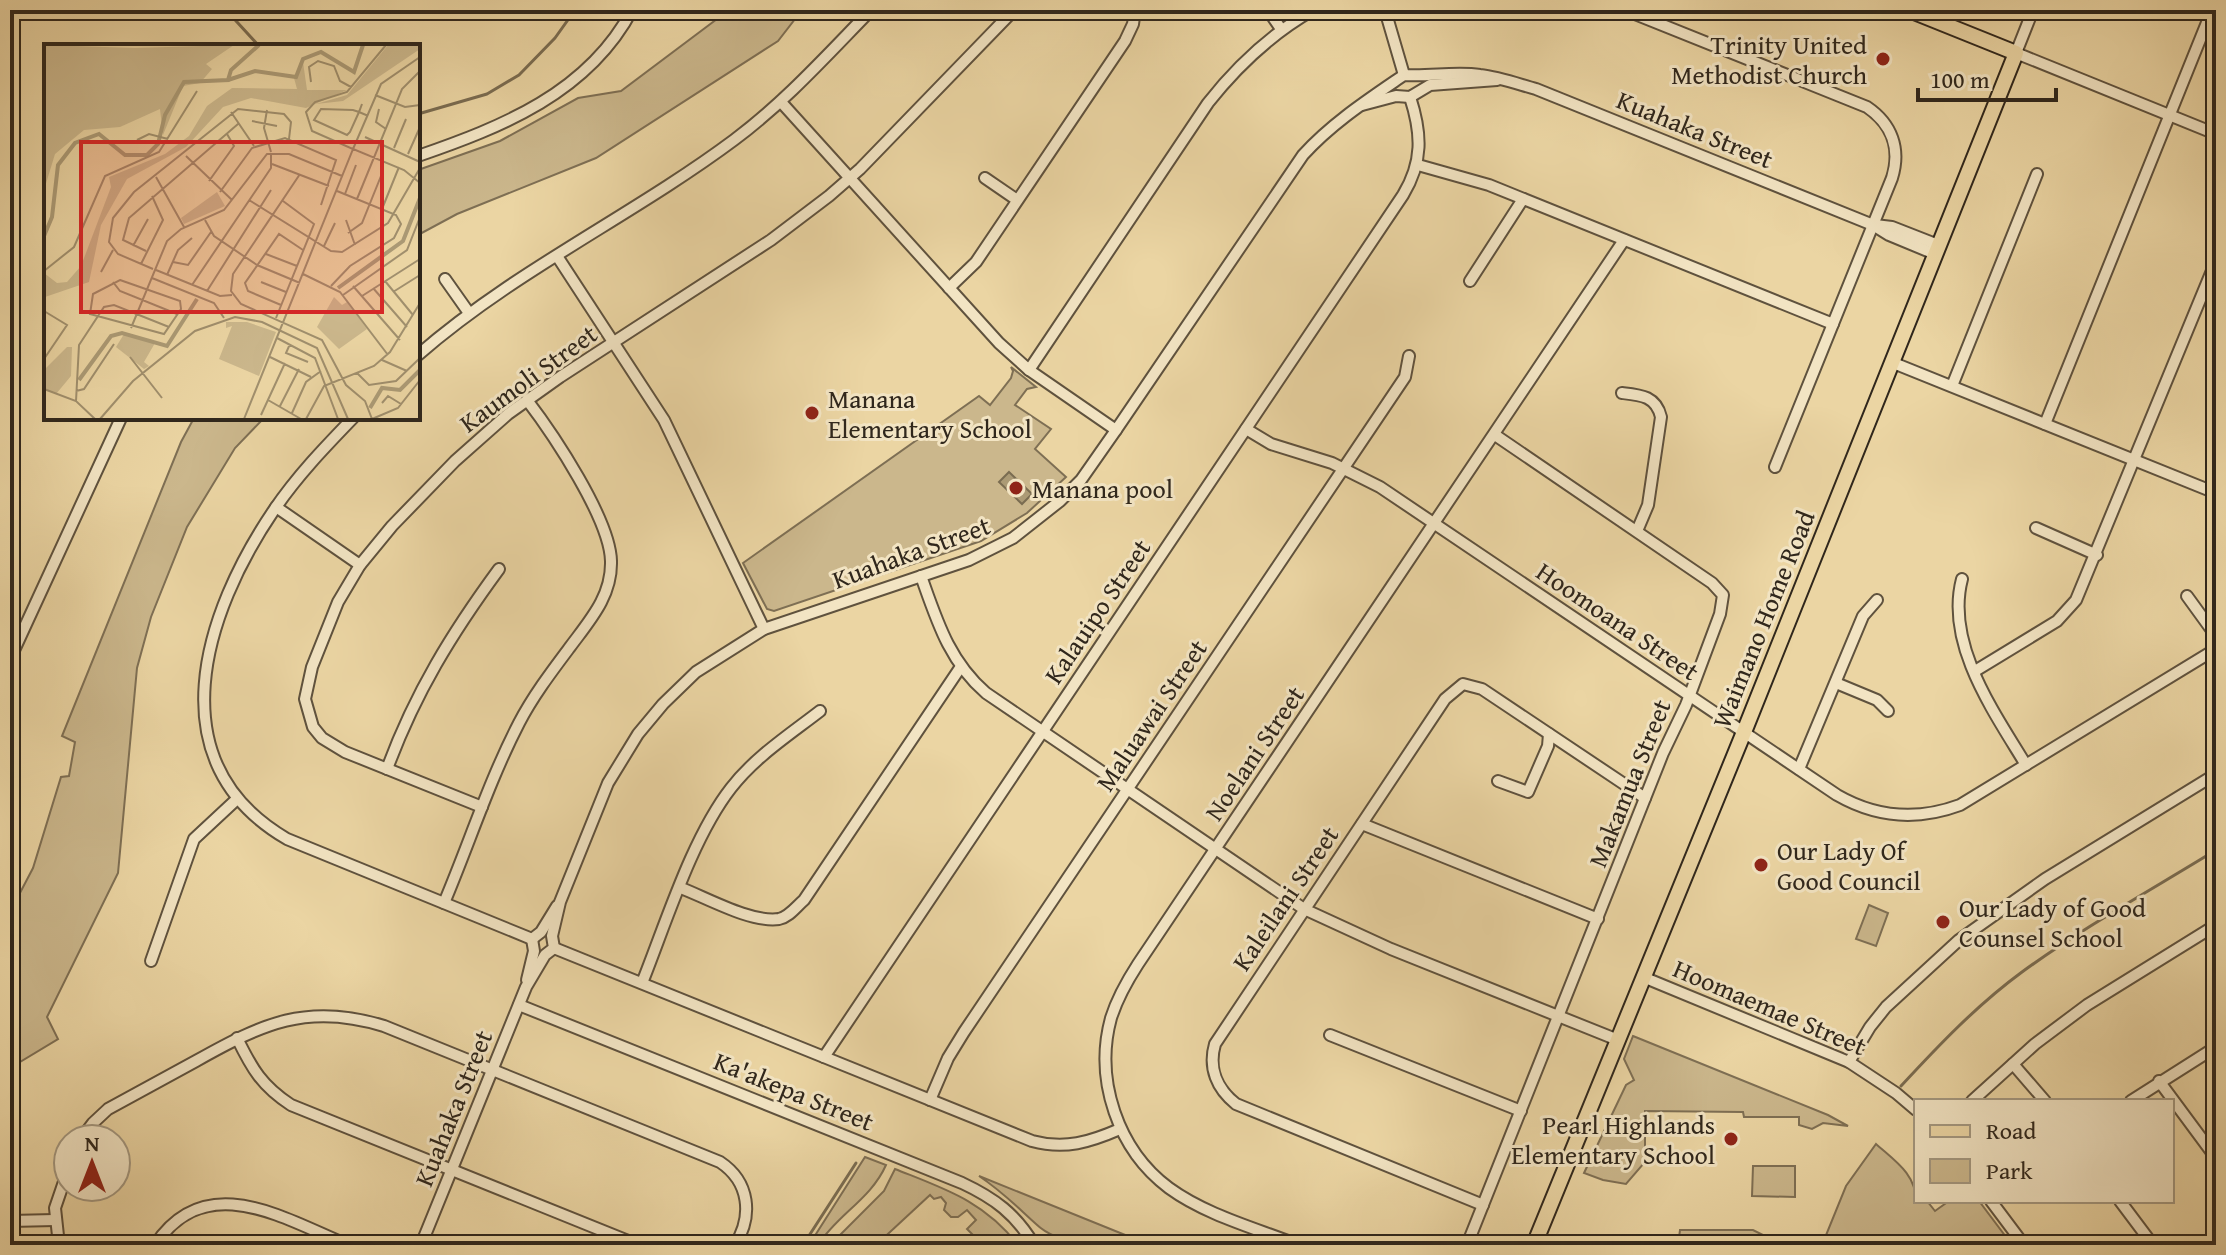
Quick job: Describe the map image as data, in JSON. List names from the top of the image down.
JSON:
{
  "streets": {
    "main road": ["Waimano Home Road"],
    "street": [
      "Kuahaka Street",
      "Kaumoli Street",
      "Kalauipo Street",
      "Hoomoana Street",
      "Maluawai Street",
      "Noelani Street",
      "Makamua Street",
      "Kaleilani Street",
      "Hoomaemae Street",
      "Ka'akepa Street"
    ]
  },
  "crossings": [
    ["Kuahaka Street", "Kalauipo Street"],
    ["Kuahaka Street", "Waimano Home Road"],
    ["Kuahaka Street", "Ka'akepa Street"],
    ["Kalauipo Street", "Hoomoana Street"],
    ["Waimano Home Road", "Hoomoana Street"],
    ["Waimano Home Road", "Hoomaemae Street"],
    ["Hoomoana Street", "Maluawai Street"],
    ["Hoomoana Street", "Noelani Street"],
    ["Hoomoana Street", "Makamua Street"],
    ["Noelani Street", "Makamua Street"],
    ["Makamua Street", "Kaleilani Street"]
  ],
  "places": [
    "Trinity United Methodist Church",
    "Manana Elementary School",
    "Manana pool",
    "Our Lady Of Good Council",
    "Our Lady of Good Counsel School",
    "Pearl Highlands Elementary School"
  ],
  "legend": ["Road", "Park"],
  "scale_bar": "100 m",
  "north": "top"
}
